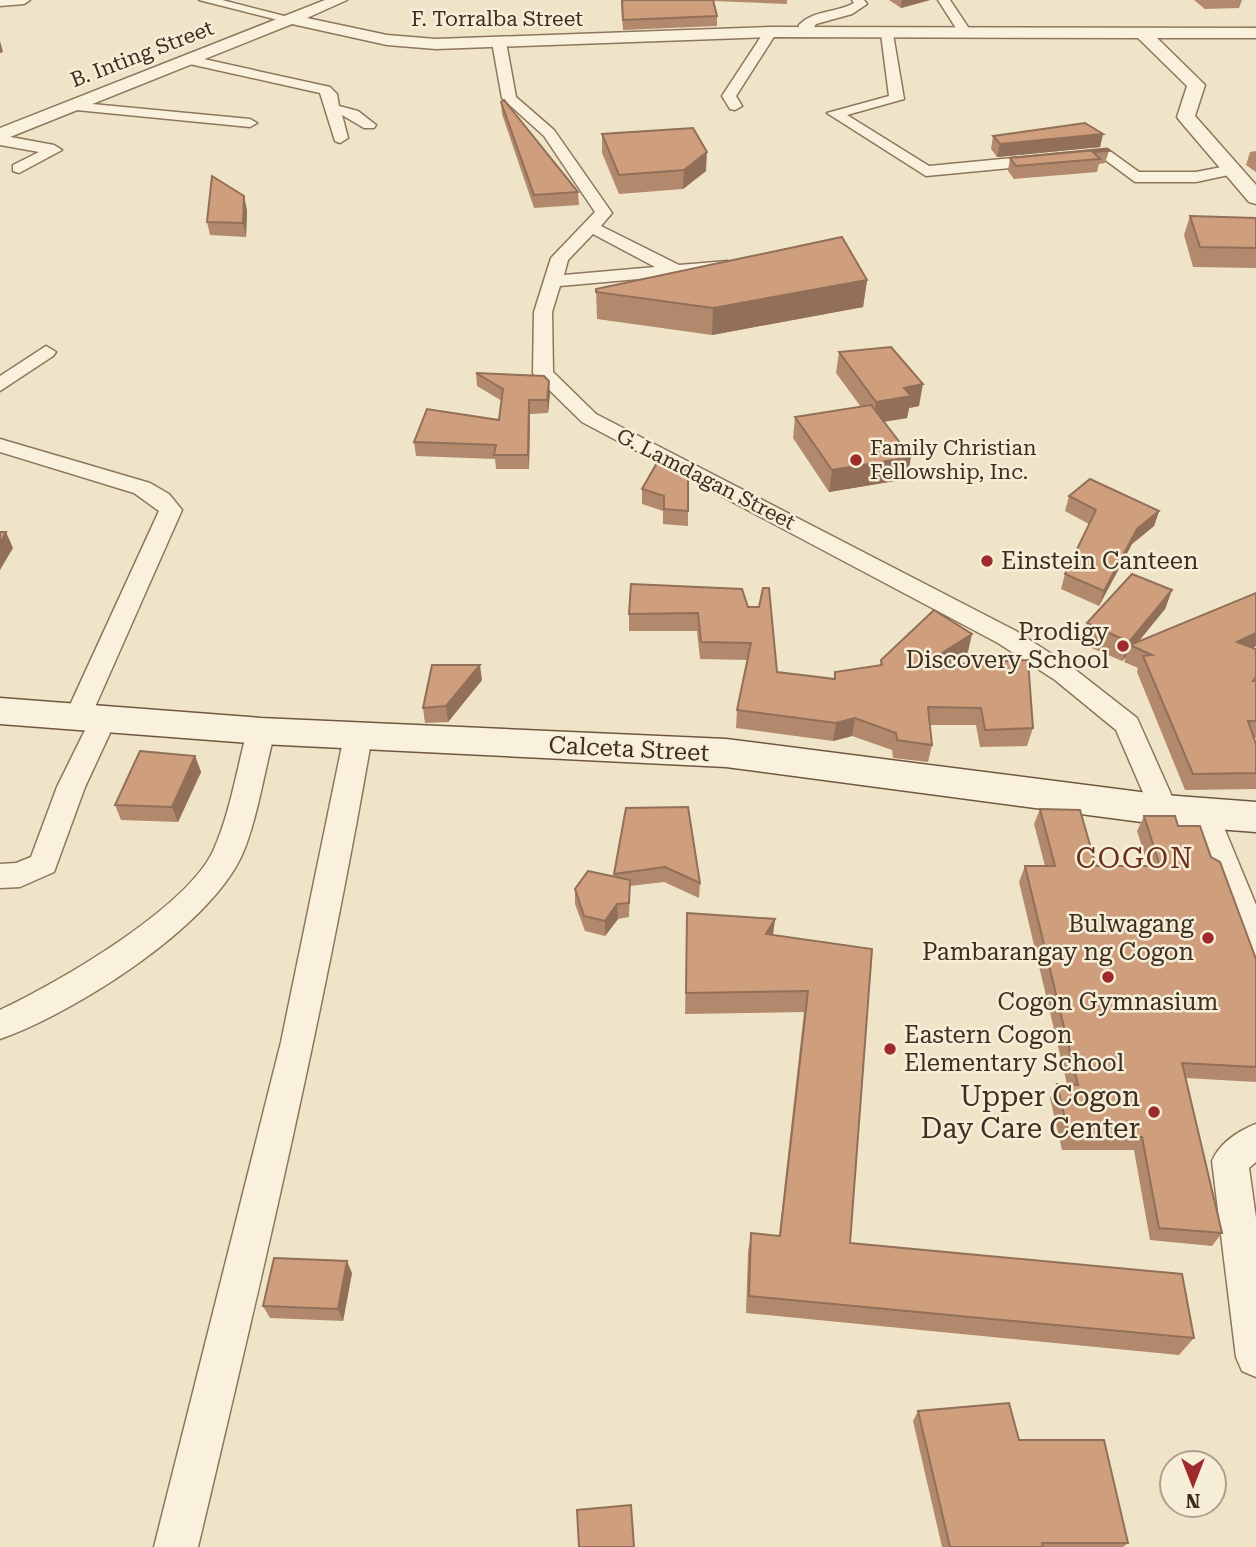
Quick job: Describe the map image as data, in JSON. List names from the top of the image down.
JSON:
{
  "streets": {
    "main road": ["Calceta Street"],
    "street": ["F. Torralba Street", "B. Inting Street", "G. Lamdagan Street"]
  },
  "crossings": [
    ["F. Torralba Street", "B. Inting Street"],
    ["G. Lamdagan Street", "Calceta Street"]
  ],
  "districts": ["COGON"],
  "places": [
    "Family Christian Fellowship, Inc.",
    "Einstein Canteen",
    "Prodigy Discovery School",
    "Bulwagang Pambarangay ng Cogon",
    "Cogon Gymnasium",
    "Eastern Cogon Elementary School",
    "Upper Cogon Day Care Center"
  ],
  "north": "bottom"
}
